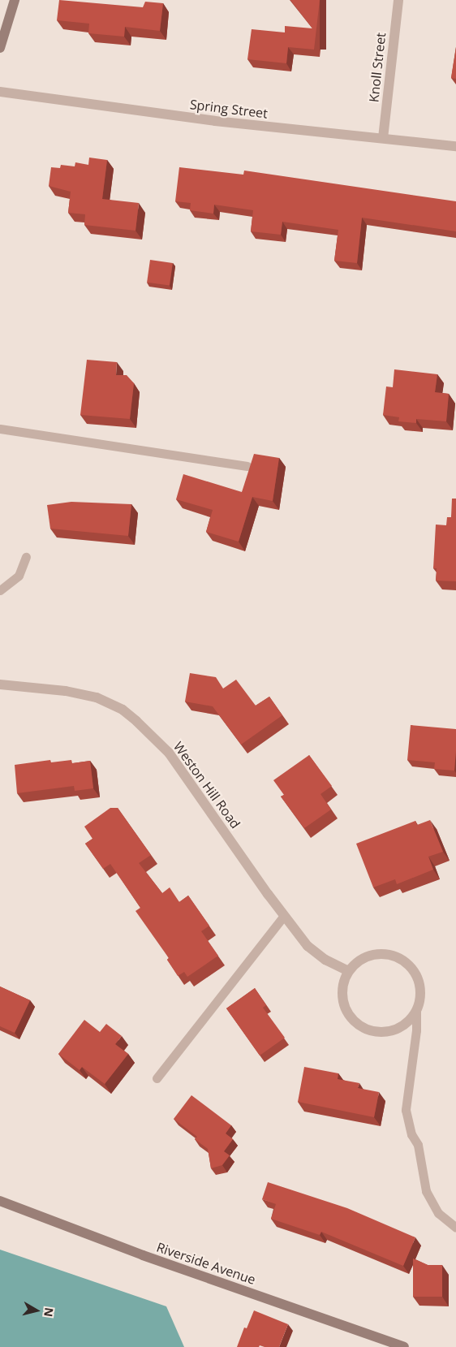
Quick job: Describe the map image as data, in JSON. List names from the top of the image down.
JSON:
{
  "streets": {
    "street": [
      "Knoll Street",
      "Spring Street",
      "Weston Hill Road",
      "Riverside Avenue"
    ]
  },
  "crossings": [
    ["Knoll Street", "Spring Street"]
  ],
  "north": "right"
}
